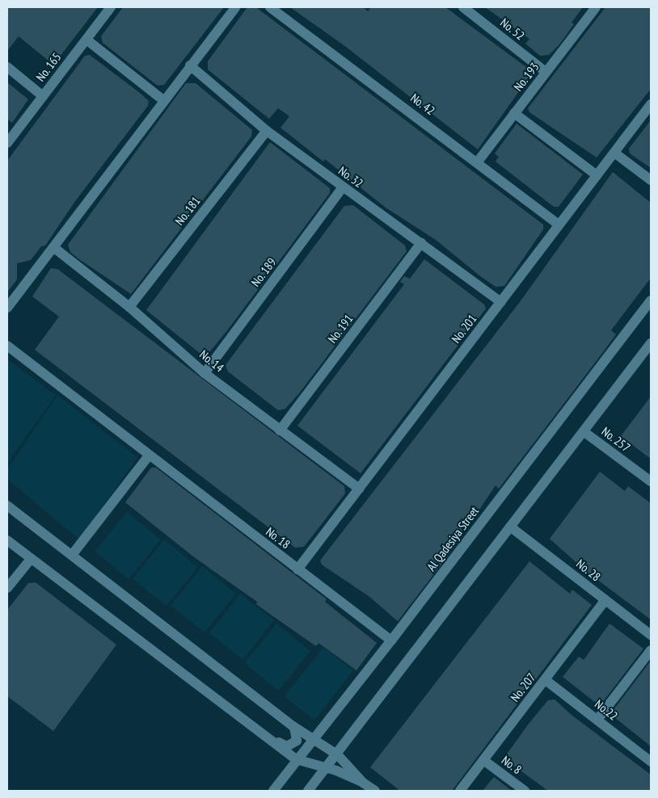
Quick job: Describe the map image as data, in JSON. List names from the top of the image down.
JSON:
{
  "streets": {
    "street": [
      "No. 52",
      "No. 165",
      "No. 193",
      "No. 42",
      "No. 32",
      "No. 181",
      "No. 189",
      "No. 191",
      "No. 201",
      "No. 14",
      "No. 257",
      "No. 18",
      "Al Qadesiya Street",
      "No. 28",
      "No. 207",
      "No.22",
      "No. 8"
    ]
  },
  "crossings": [
    ["No. 52", "No. 193"],
    ["No. 193", "No. 42"],
    ["No. 42", "No. 201"],
    ["No. 32", "No. 181"],
    ["No. 32", "No. 189"],
    ["No. 32", "No. 191"],
    ["No. 32", "No. 201"],
    ["No. 181", "No. 14"],
    ["No. 189", "No. 14"],
    ["No. 191", "No. 14"],
    ["No. 201", "No. 14"],
    ["No. 201", "No. 18"],
    ["No. 18", "Al Qadesiya Street"],
    ["No. 28", "No. 207"],
    ["No. 207", "No.22"],
    ["No. 207", "No. 8"]
  ]
}
